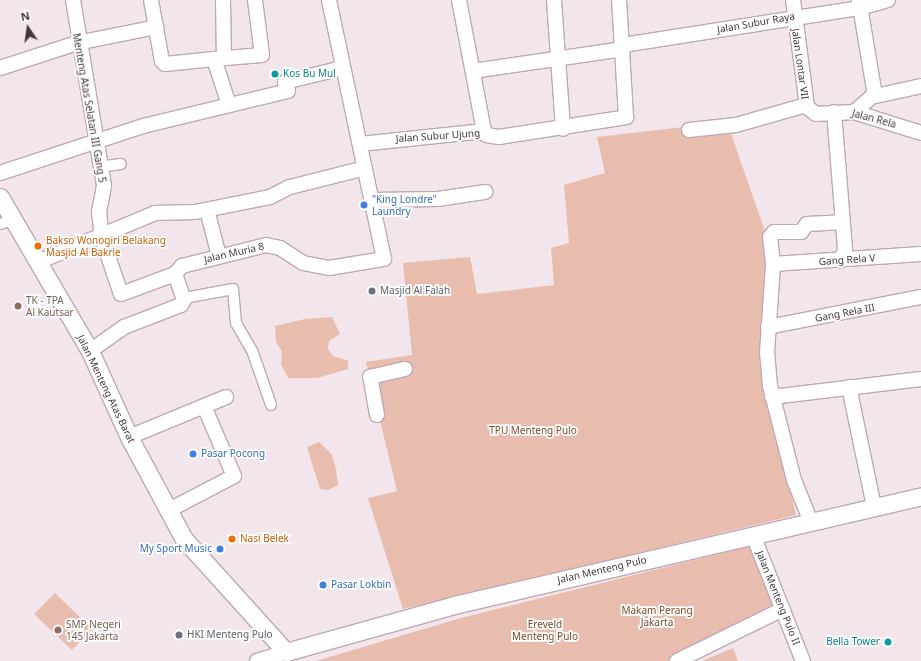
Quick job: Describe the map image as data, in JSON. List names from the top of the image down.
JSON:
{
  "streets": {
    "street": [
      "Jalan Subur Raya",
      "Jalan Lontar VII",
      "Menteng Atas Selatan III Gang 5",
      "Jalan Rela",
      "Jalan Subur Ujung",
      "Jalan Muria 8",
      "Gang Rela V",
      "Gang Rela III",
      "Jalan Menteng Atas Barat",
      "Jalan Menteng Pulo",
      "Jalan Menteng Pulo II"
    ]
  },
  "crossings": [
    ["Jalan Subur Raya", "Jalan Lontar VII"],
    ["Jalan Subur Raya", "Jalan Subur Ujung"],
    ["Jalan Lontar VII", "Jalan Rela"],
    ["Menteng Atas Selatan III Gang 5", "Jalan Muria 8"],
    ["Jalan Subur Ujung", "Jalan Muria 8"],
    ["Jalan Menteng Atas Barat", "Jalan Menteng Pulo"],
    ["Jalan Menteng Pulo", "Jalan Menteng Pulo II"]
  ],
  "parks": ["TPU Menteng Pulo", "Makam Perang Jakarta", "Ereveld Menteng Pulo"],
  "places": [
    "Kos Bu Mul",
    "\"King Londre\" Laundry",
    "Bakso Wonogiri Belakang Masjid Al Bakrie",
    "Masjid Al Falah",
    "TK - TPA Al Kautsar",
    "Pasar Pocong",
    "Nasi Belek",
    "My Sport Music",
    "Pasar Lokbin",
    "SMP Negeri 145 Jakarta",
    "HKI Menteng Pulo",
    "Bella Tower"
  ],
  "north": "top"
}
